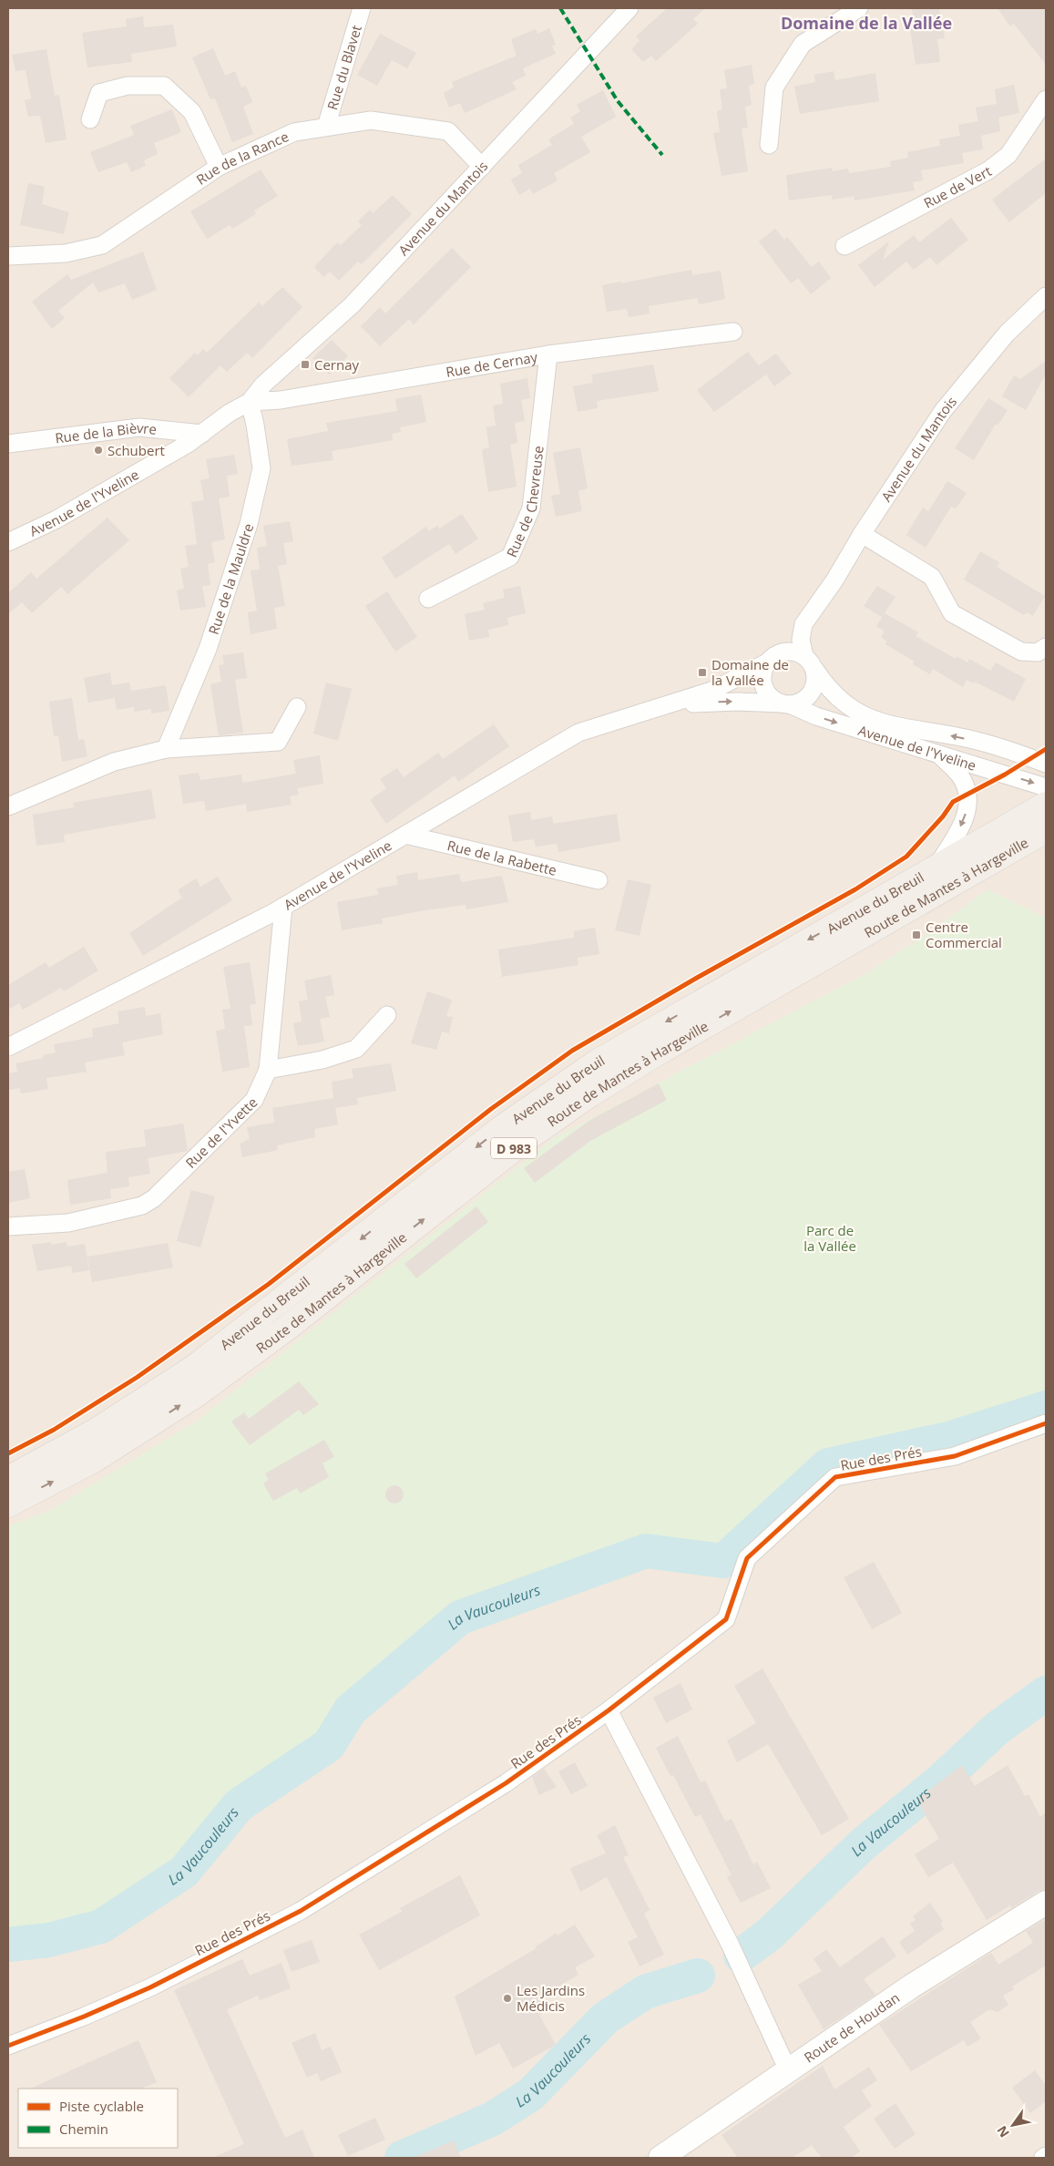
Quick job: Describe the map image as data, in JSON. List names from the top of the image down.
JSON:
{
  "streets": {
    "main road": ["Route de Mantes à Hargeville", "Avenue du Breuil", "D 983"],
    "street": [
      "Rue du Blavet",
      "Rue de la Rance",
      "Rue de Vert",
      "Avenue du Mantois",
      "Rue de Cernay",
      "Rue de la Bièvre",
      "Rue de Chevreuse",
      "Avenue de l'Yveline",
      "Rue de la Mauldre",
      "Rue de la Rabette",
      "Rue de l'Yvette",
      "Rue des Prés",
      "Route de Houdan"
    ]
  },
  "crossings": [
    ["Rue du Blavet", "Rue de la Rance"],
    ["Rue de la Rance", "Avenue du Mantois"],
    ["Avenue du Mantois", "Rue de Cernay"],
    ["Avenue du Mantois", "Avenue de l'Yveline"],
    ["Avenue du Mantois", "Rue de la Mauldre"],
    ["Rue de Cernay", "Rue de Chevreuse"],
    ["Rue de Cernay", "Avenue de l'Yveline"],
    ["Rue de Cernay", "Rue de la Mauldre"],
    ["Rue de la Bièvre", "Avenue de l'Yveline"],
    ["Avenue de l'Yveline", "Rue de la Mauldre"],
    ["Avenue de l'Yveline", "Rue de la Rabette"],
    ["Avenue de l'Yveline", "Rue de l'Yvette"]
  ],
  "one_way": ["Route de Mantes à Hargeville", "Avenue du Breuil"],
  "districts": ["Domaine de la Vallée"],
  "water": ["La Vaucouleurs"],
  "parks": ["Parc de la Vallée"],
  "places": {
    "transit": ["Cernay", "Domaine de la Vallée", "Centre Commercial"],
    "other": ["Schubert", "Les Jardins Médicis"]
  },
  "legend": ["Piste cyclable", "Chemin"],
  "north": "bottom left"
}
